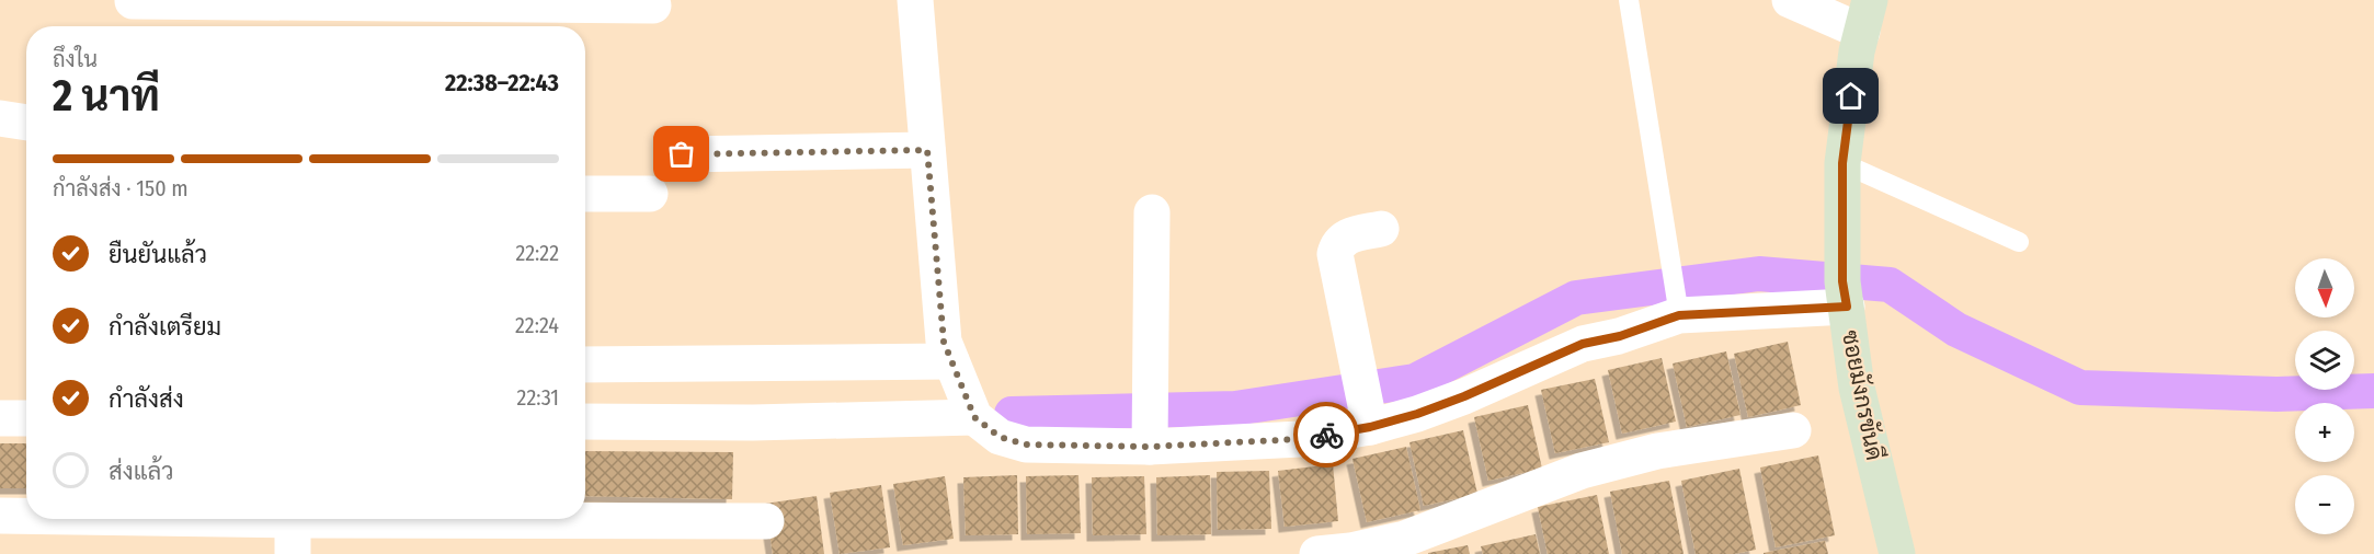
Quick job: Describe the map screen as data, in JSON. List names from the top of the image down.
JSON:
{
  "streets": {
    "street": ["ซอยมังกรขันดี"]
  },
  "north": "bottom",
  "page": {
    "heading": ["2 นาที", "ถึงใน", "22:38–22:43"],
    "bar": "กำลังส่ง · 150 m",
    "list": [
      ["ยืนยันแล้ว", "22:22"],
      ["กำลังเตรียม", "22:24"],
      ["กำลังส่ง", "22:31"],
      "ส่งแล้ว"
    ],
    "map_buttons": ["+", "−"]
  }
}
